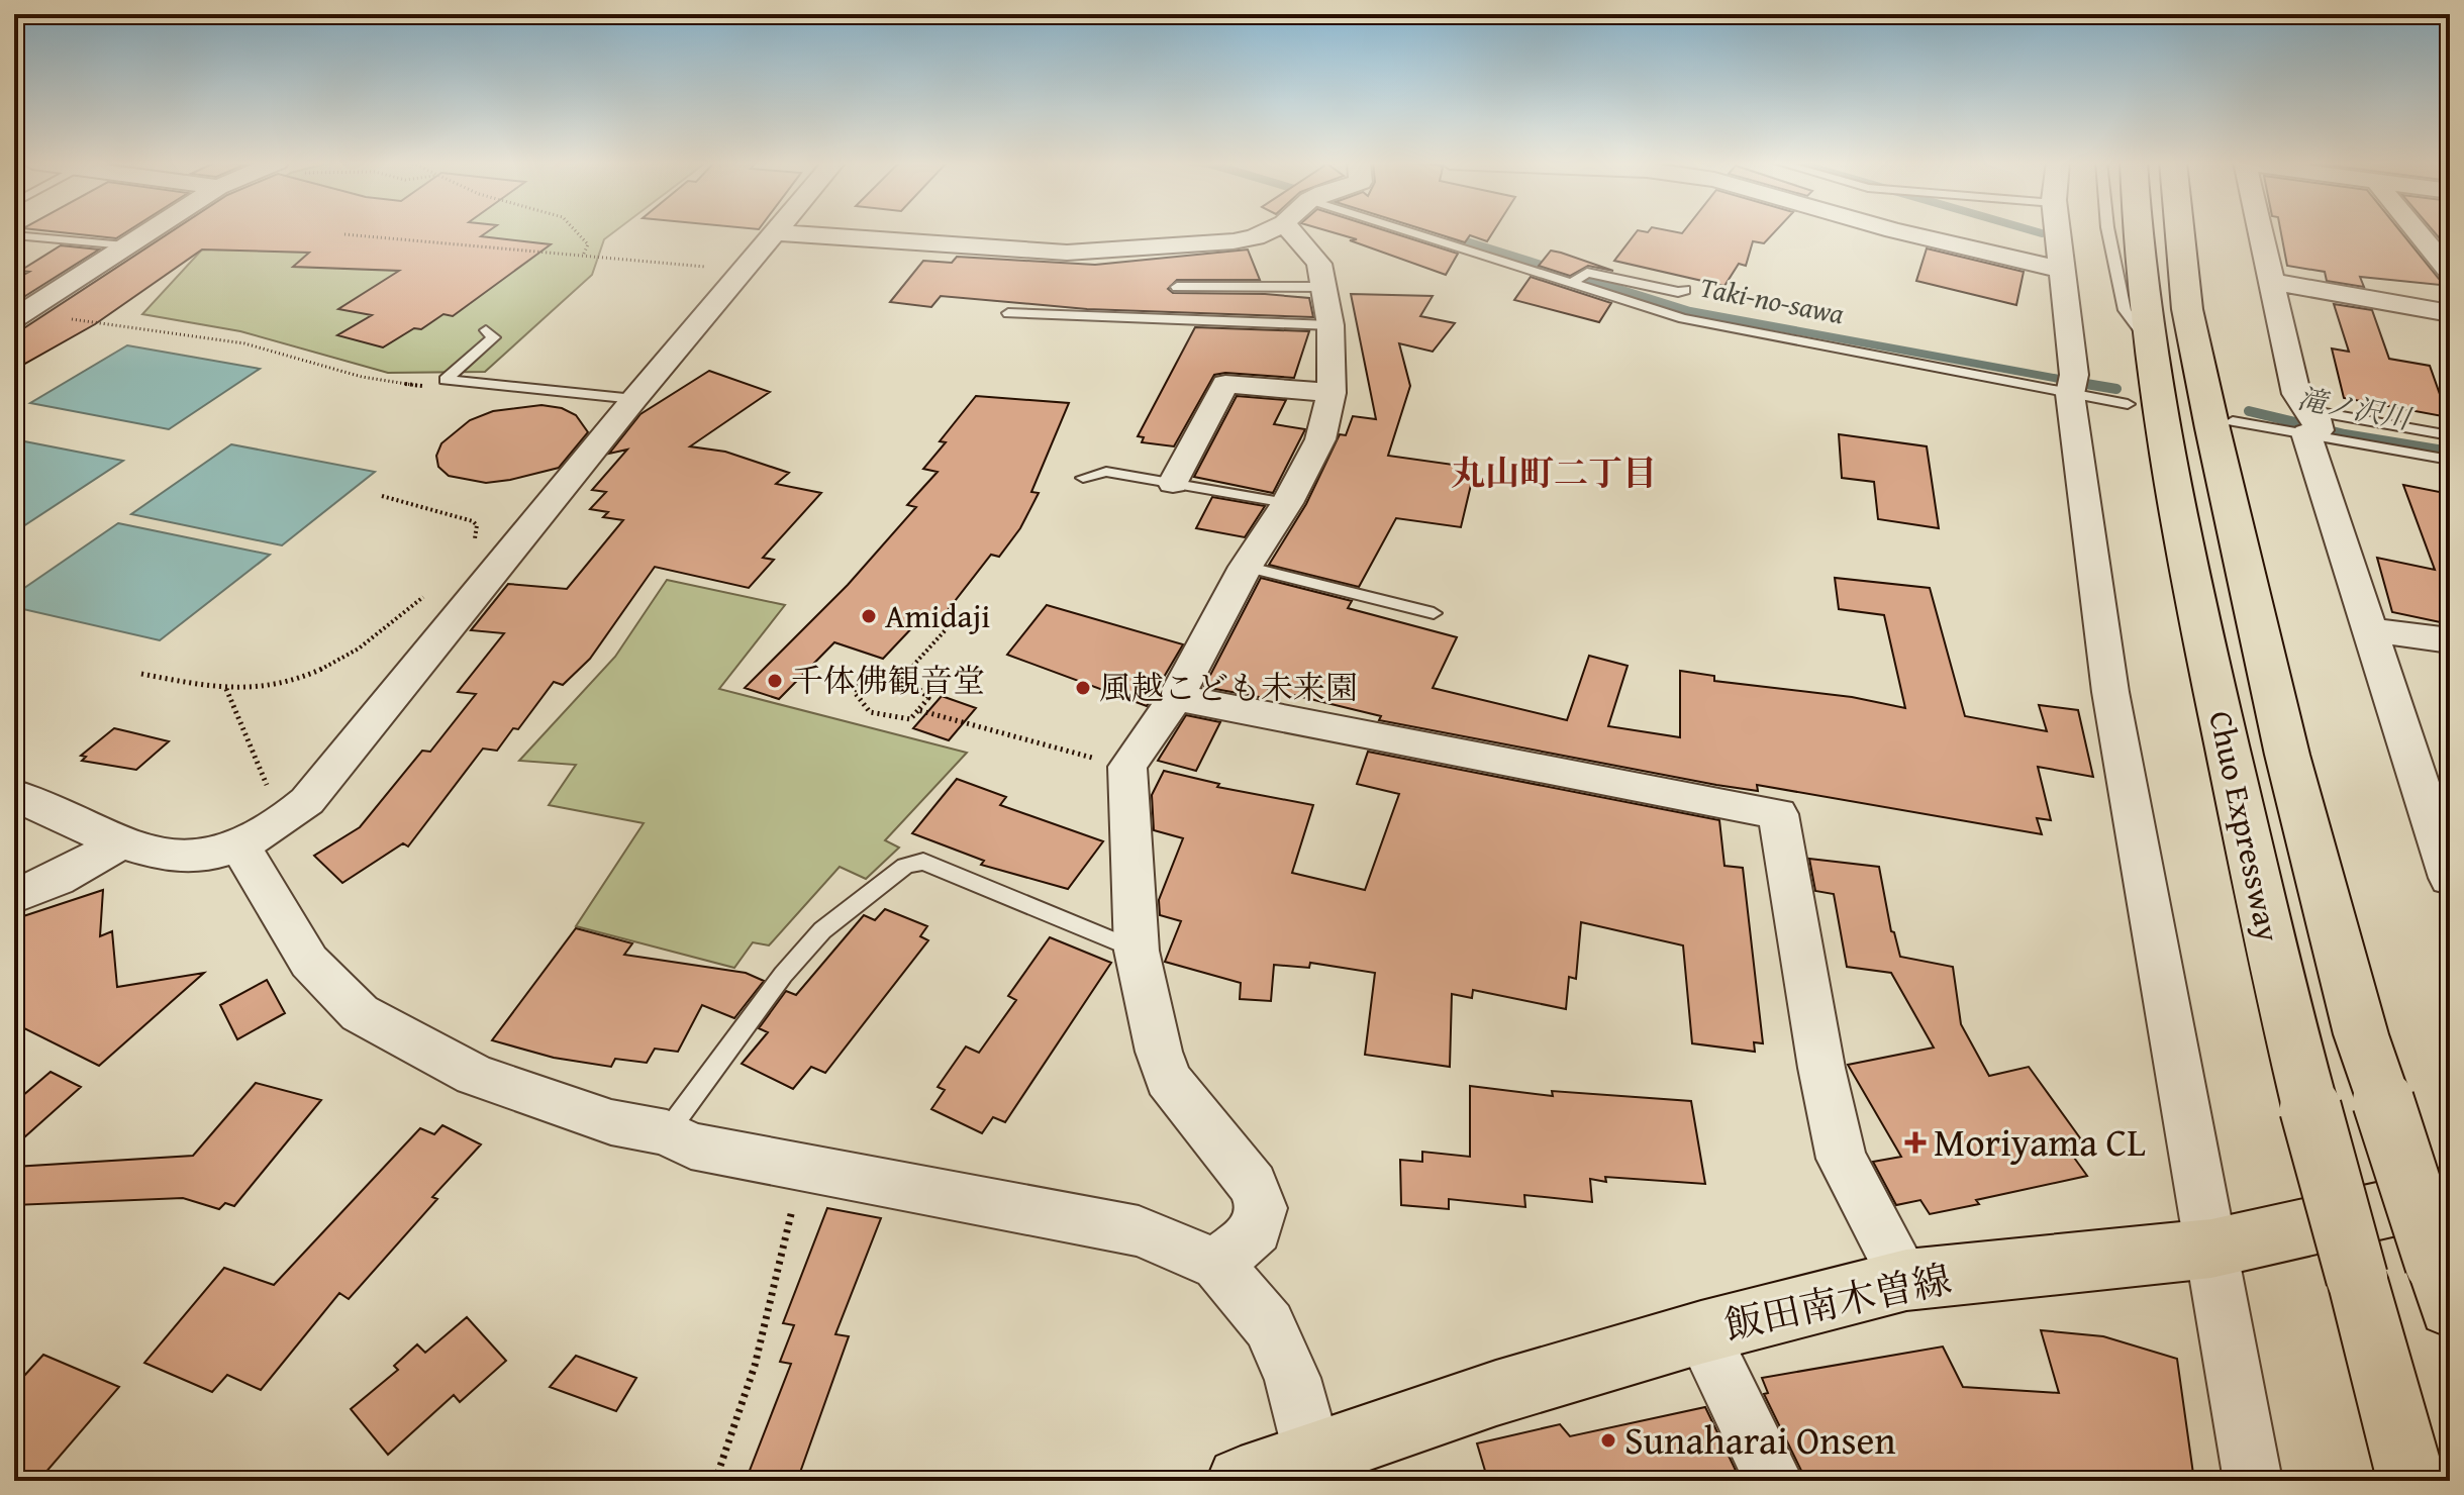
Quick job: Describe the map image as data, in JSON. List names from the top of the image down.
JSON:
{
  "streets": {
    "main road": ["Chuo Expressway", "飯田南木曽線"]
  },
  "districts": ["丸山町二丁目"],
  "water": ["Taki-no-sawa", "滝ノ沢川"],
  "places": {
    "other": [
      "Amidaji",
      "千体佛観音堂",
      "風越こども未来園",
      "Sunaharai Onsen"
    ],
    "health": ["Moriyama CL"]
  }
}
